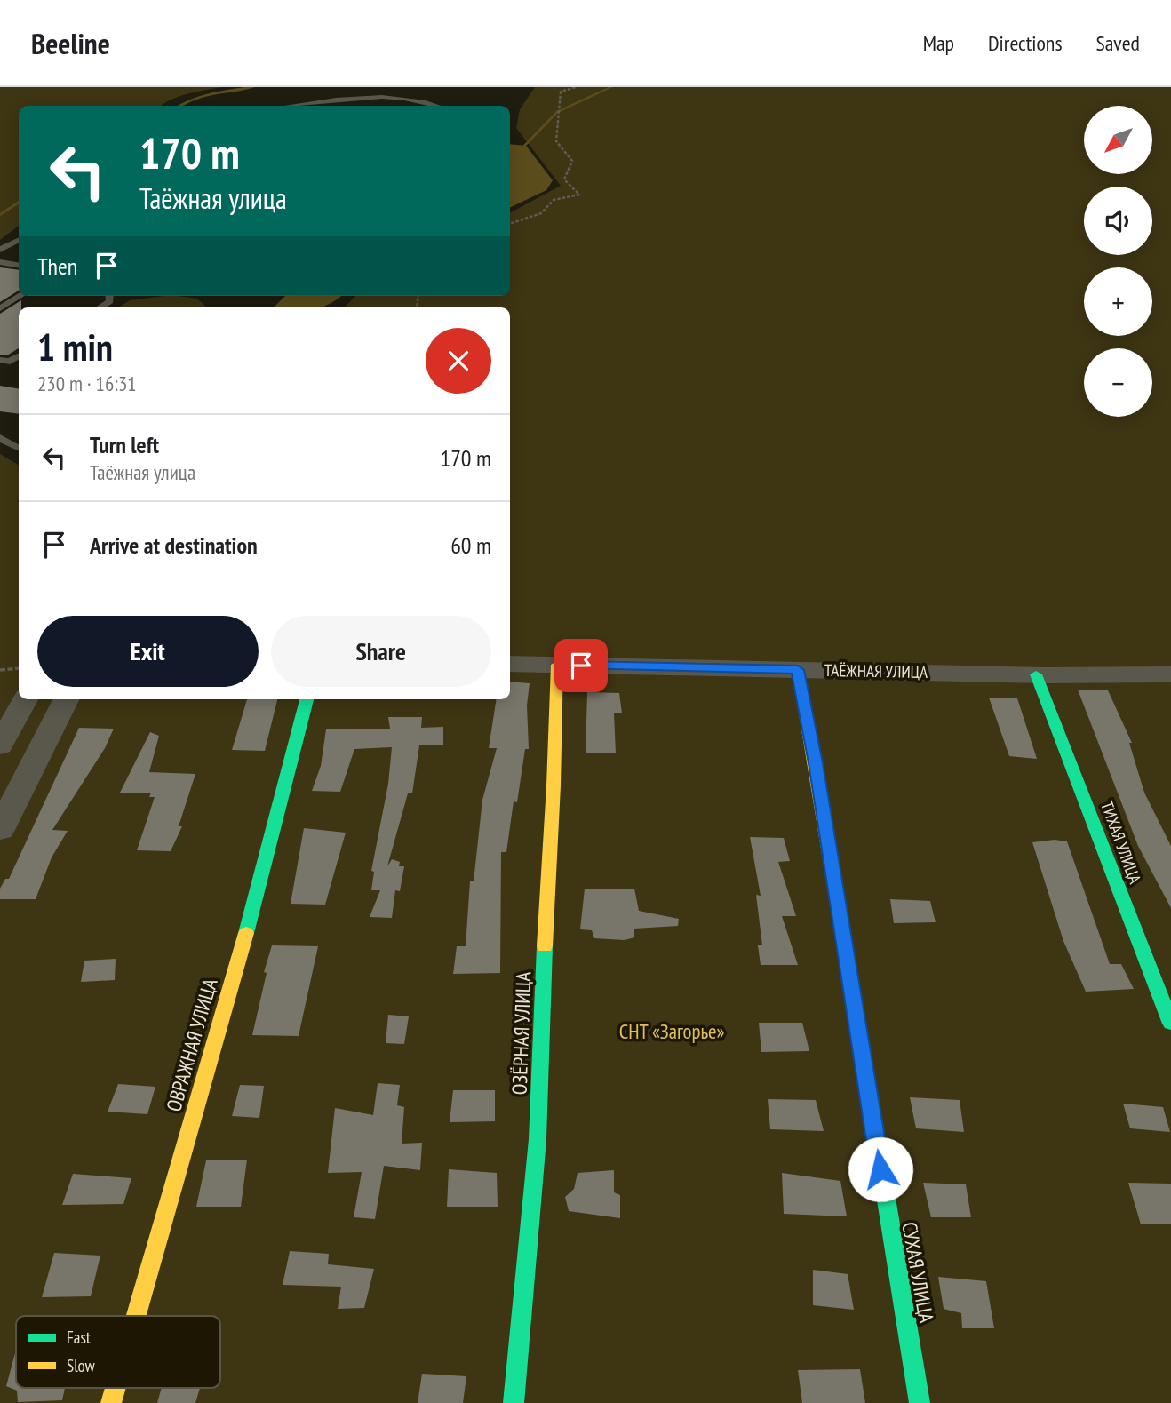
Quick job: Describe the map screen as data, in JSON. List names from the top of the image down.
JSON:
{
  "streets": {
    "street": [
      "ТАЁЖНАЯ УЛИЦА",
      "ТИХАЯ УЛИЦА",
      "ОЗЁРНАЯ УЛИЦА",
      "ОВРАЖНАЯ УЛИЦА",
      "СУХАЯ УЛИЦА"
    ]
  },
  "crossings": [
    ["ТАЁЖНАЯ УЛИЦА", "ТИХАЯ УЛИЦА"],
    ["ТАЁЖНАЯ УЛИЦА", "ОЗЁРНАЯ УЛИЦА"],
    ["ТАЁЖНАЯ УЛИЦА", "СУХАЯ УЛИЦА"]
  ],
  "parks": ["СНТ «Загорье»"],
  "legend": ["Fast", "Slow"],
  "north": "bottom left",
  "page": {
    "header": "Beeline",
    "nav": ["Map", "Directions", "Saved"],
    "map_buttons": ["+", "−"],
    "turn": ["170 m", "Таёжная улица"],
    "then": "Then",
    "heading": ["1 min", "230 m · 16:31"],
    "list": [
      {
        "name": "Turn left",
        "note": "Таёжная улица",
        "value": "170 m"
      },
      {
        "name": "Arrive at destination",
        "value": "60 m"
      }
    ],
    "buttons": ["Exit", "Share"]
  }
}
